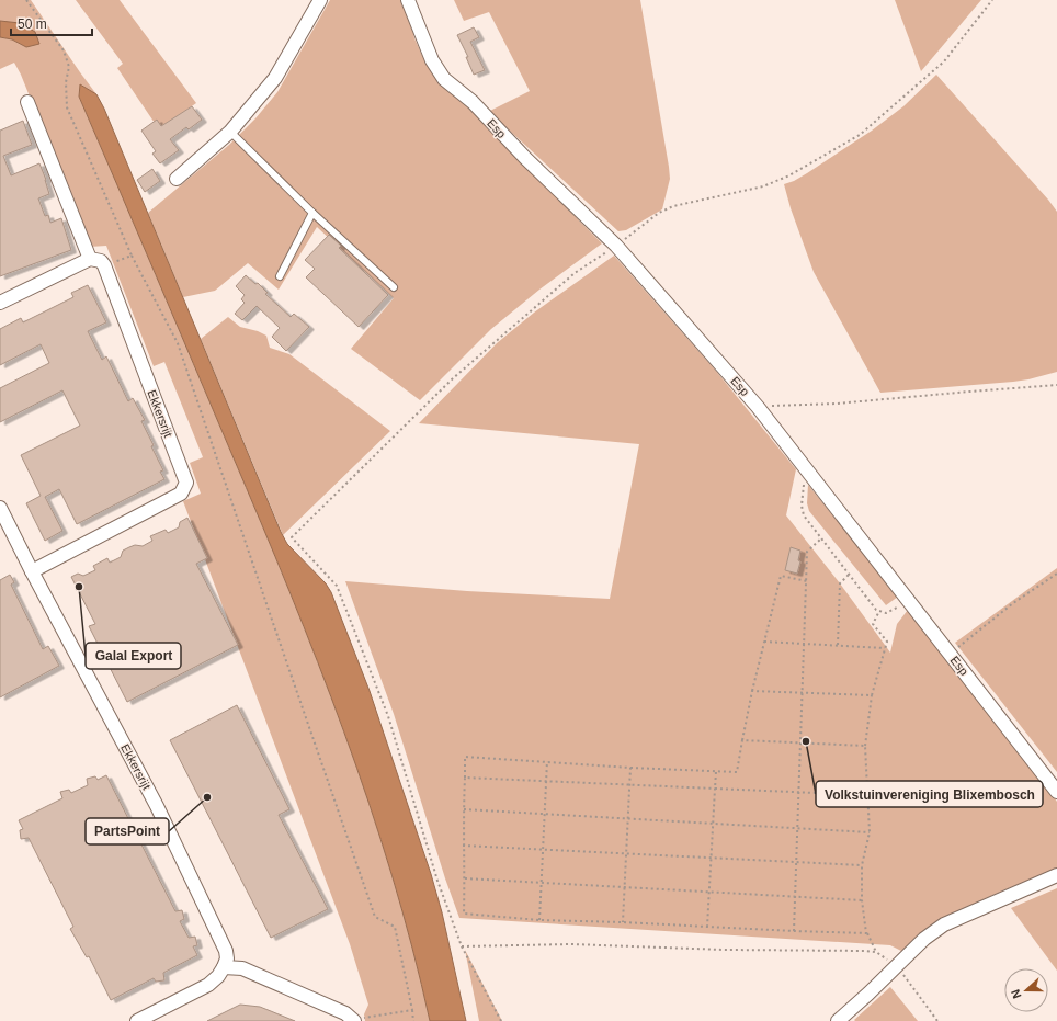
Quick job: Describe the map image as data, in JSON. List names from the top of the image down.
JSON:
{
  "streets": {
    "street": ["Esp", "Ekkersrijt"]
  },
  "places": ["Galal Export", "Volkstuinvereniging Blixembosch", "PartsPoint"],
  "scale_bar": "50 m",
  "north": "left"
}
